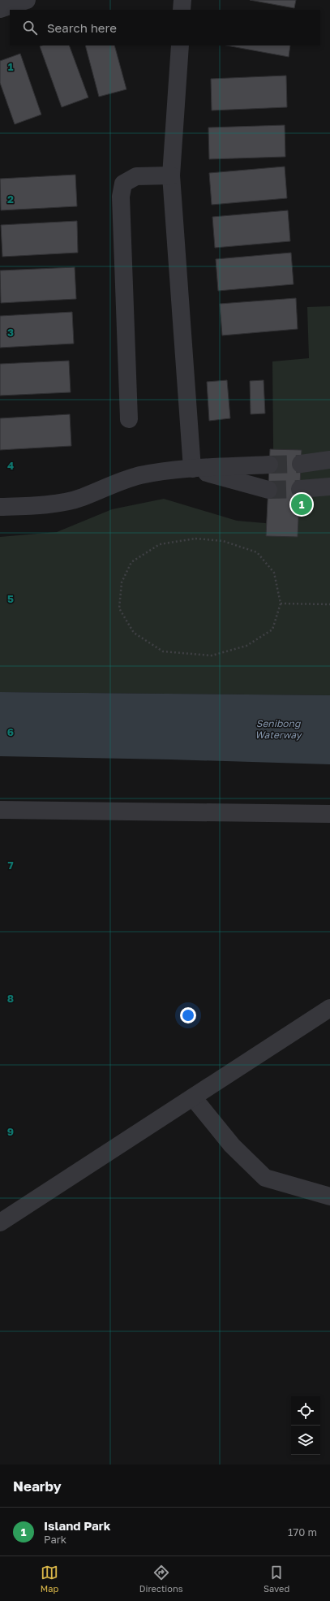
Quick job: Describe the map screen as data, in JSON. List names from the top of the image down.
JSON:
{
  "water": ["Senibong Waterway"],
  "page": {
    "search": "Search here",
    "pins": "1",
    "heading": "Nearby",
    "list": [
      {
        "mark": "1",
        "name": "Island Park",
        "note": "Park",
        "value": "170 m"
      }
    ],
    "nav": ["Map", "Directions", "Saved"]
  },
  "grid": {
    "rows": [
      "1",
      "2",
      "3",
      "4",
      "5",
      "6",
      "7",
      "8",
      "9"
    ]
  }
}
